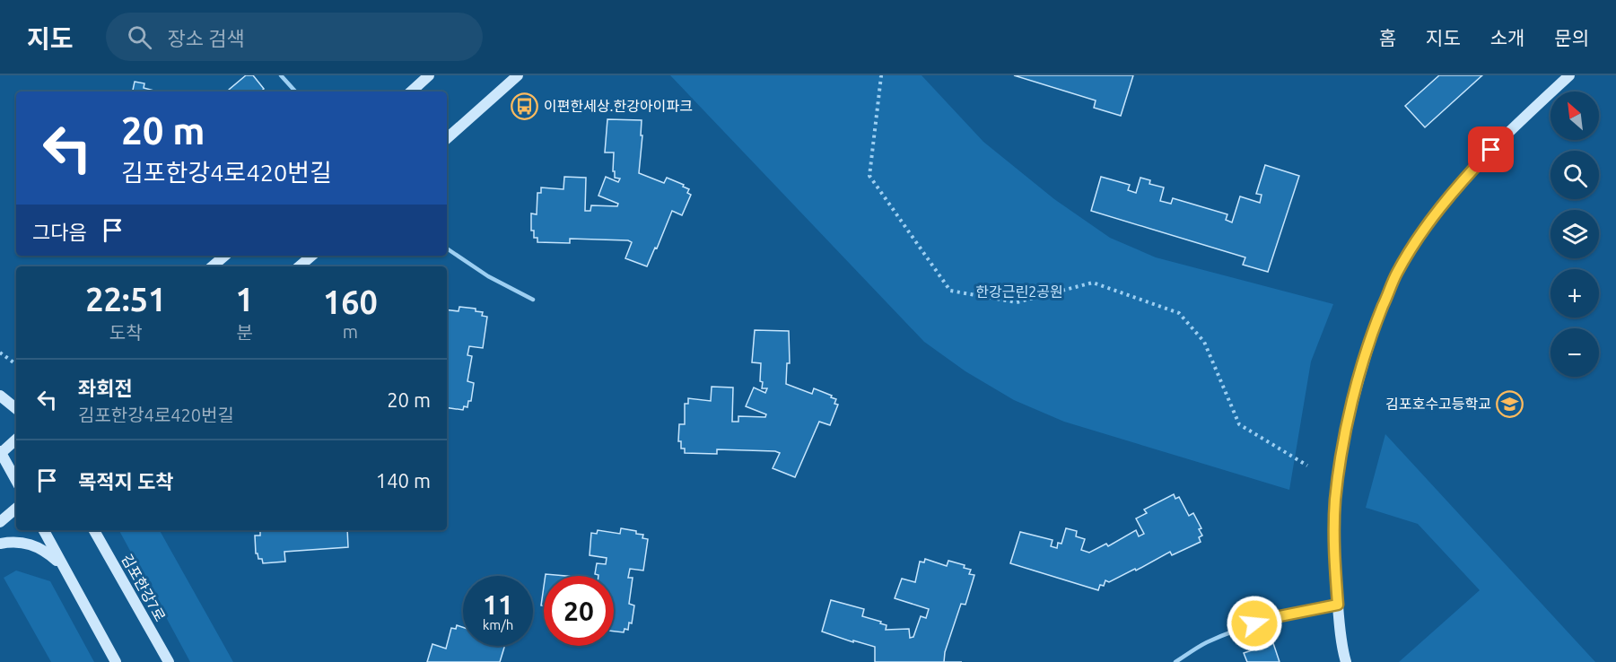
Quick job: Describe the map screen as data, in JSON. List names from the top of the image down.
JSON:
{
  "streets": {
    "street": ["김포한강7로"]
  },
  "parks": ["한강근린2공원"],
  "places": {
    "bus stop": ["이편한세상.한강아이파크"],
    "school or university": ["김포호수고등학교"]
  },
  "north": "top left",
  "page": {
    "header": "지도",
    "search": "장소 검색",
    "nav": [
      "홈",
      "지도",
      "소개",
      "문의"
    ],
    "map_buttons": ["+", "−"],
    "turn": ["20 m", "김포한강4로420번길"],
    "then": "그다음",
    "eta": [
      "22:51",
      "도착",
      "1",
      "분",
      "160",
      "m"
    ],
    "list": [
      {
        "name": "좌회전",
        "note": "김포한강4로420번길",
        "value": "20 m"
      },
      {
        "name": "목적지 도착",
        "value": "140 m"
      }
    ],
    "speed": "11 km/h",
    "limit": "20"
  }
}
